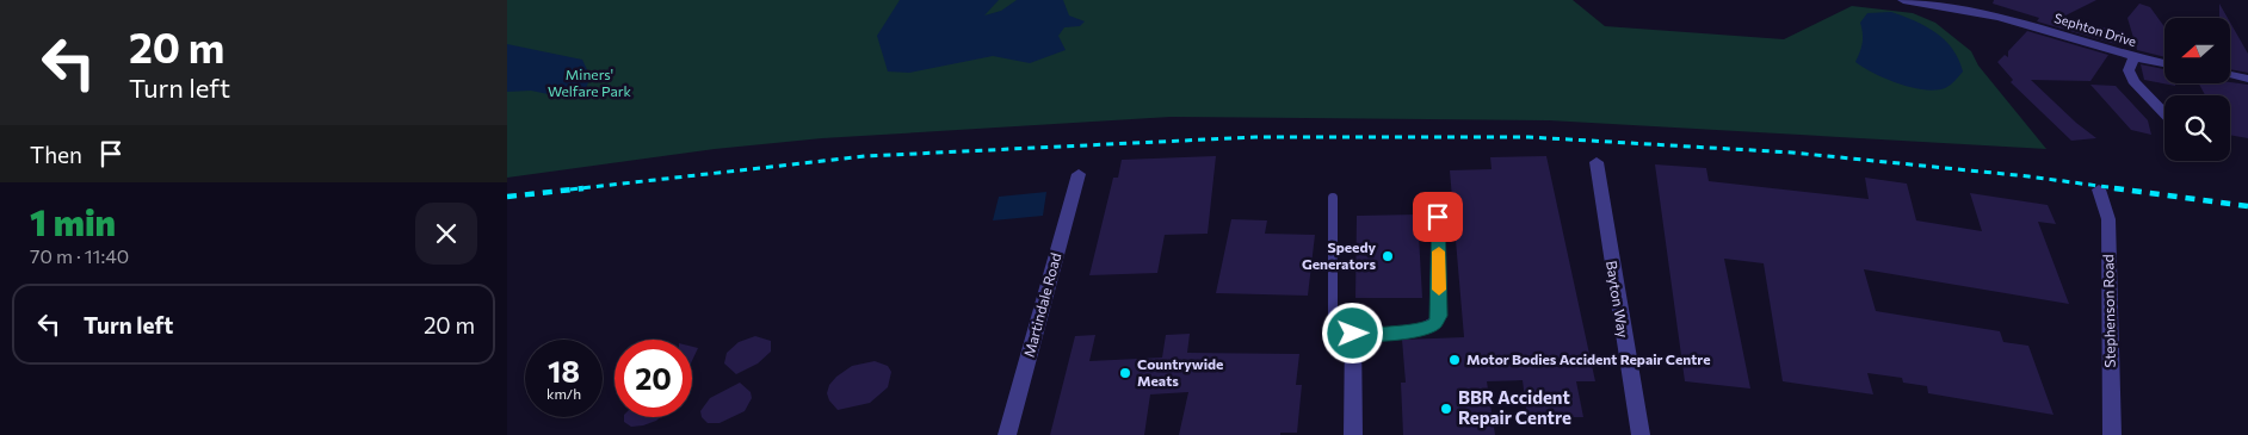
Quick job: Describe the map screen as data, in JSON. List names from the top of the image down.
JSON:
{
  "streets": {
    "street": [
      "Sephton Drive",
      "Bayton Way",
      "Martindale Road",
      "Stephenson Road"
    ]
  },
  "parks": ["Miners' Welfare Park"],
  "places": [
    "Speedy Generators",
    "Motor Bodies Accident Repair Centre",
    "Countrywide Meats",
    "BBR Accident Repair Centre"
  ],
  "north": "left",
  "page": {
    "turn": ["20 m", "Turn left"],
    "then": "Then",
    "heading": ["1 min", "70 m · 11:40"],
    "list": [
      {
        "name": "Turn left",
        "value": "20 m"
      }
    ],
    "speed": "18 km/h",
    "limit": "20"
  }
}
